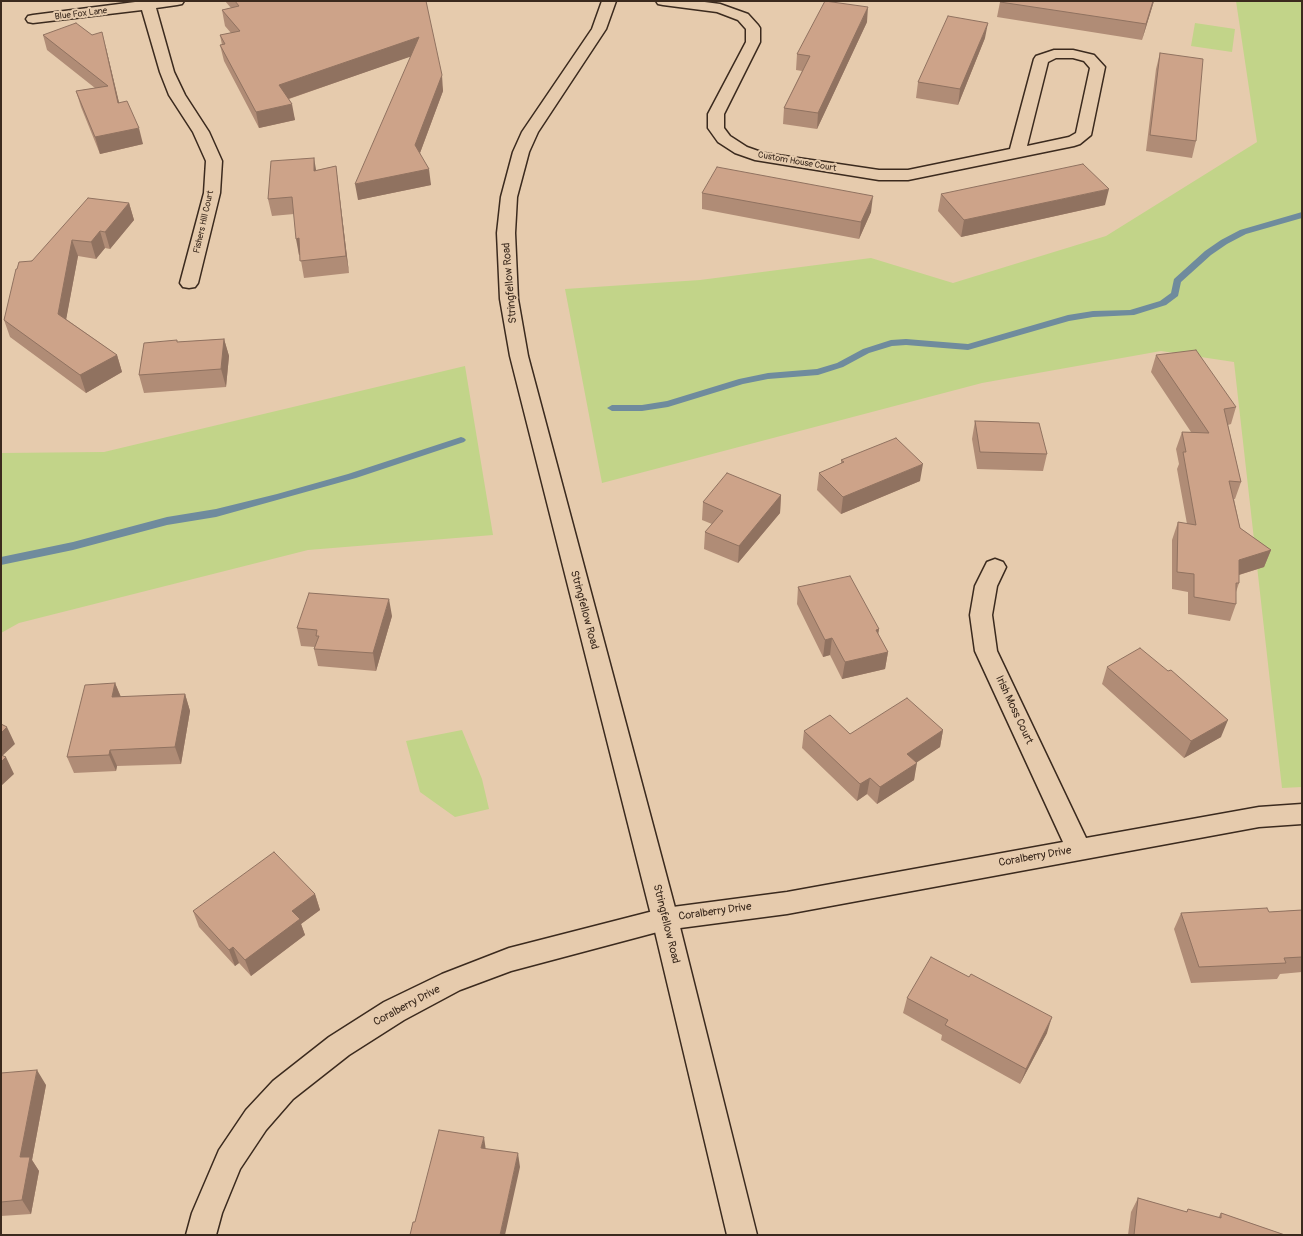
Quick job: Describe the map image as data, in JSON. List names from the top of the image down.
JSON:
{
  "streets": {
    "street": [
      "Blue Fox Lane",
      "Custom House Court",
      "Fishers Hill Court",
      "Stringfellow Road",
      "Irish Moss Court",
      "Coralberry Drive"
    ]
  },
  "crossings": [
    ["Blue Fox Lane", "Fishers Hill Court"],
    ["Stringfellow Road", "Coralberry Drive"],
    ["Irish Moss Court", "Coralberry Drive"]
  ]
}
